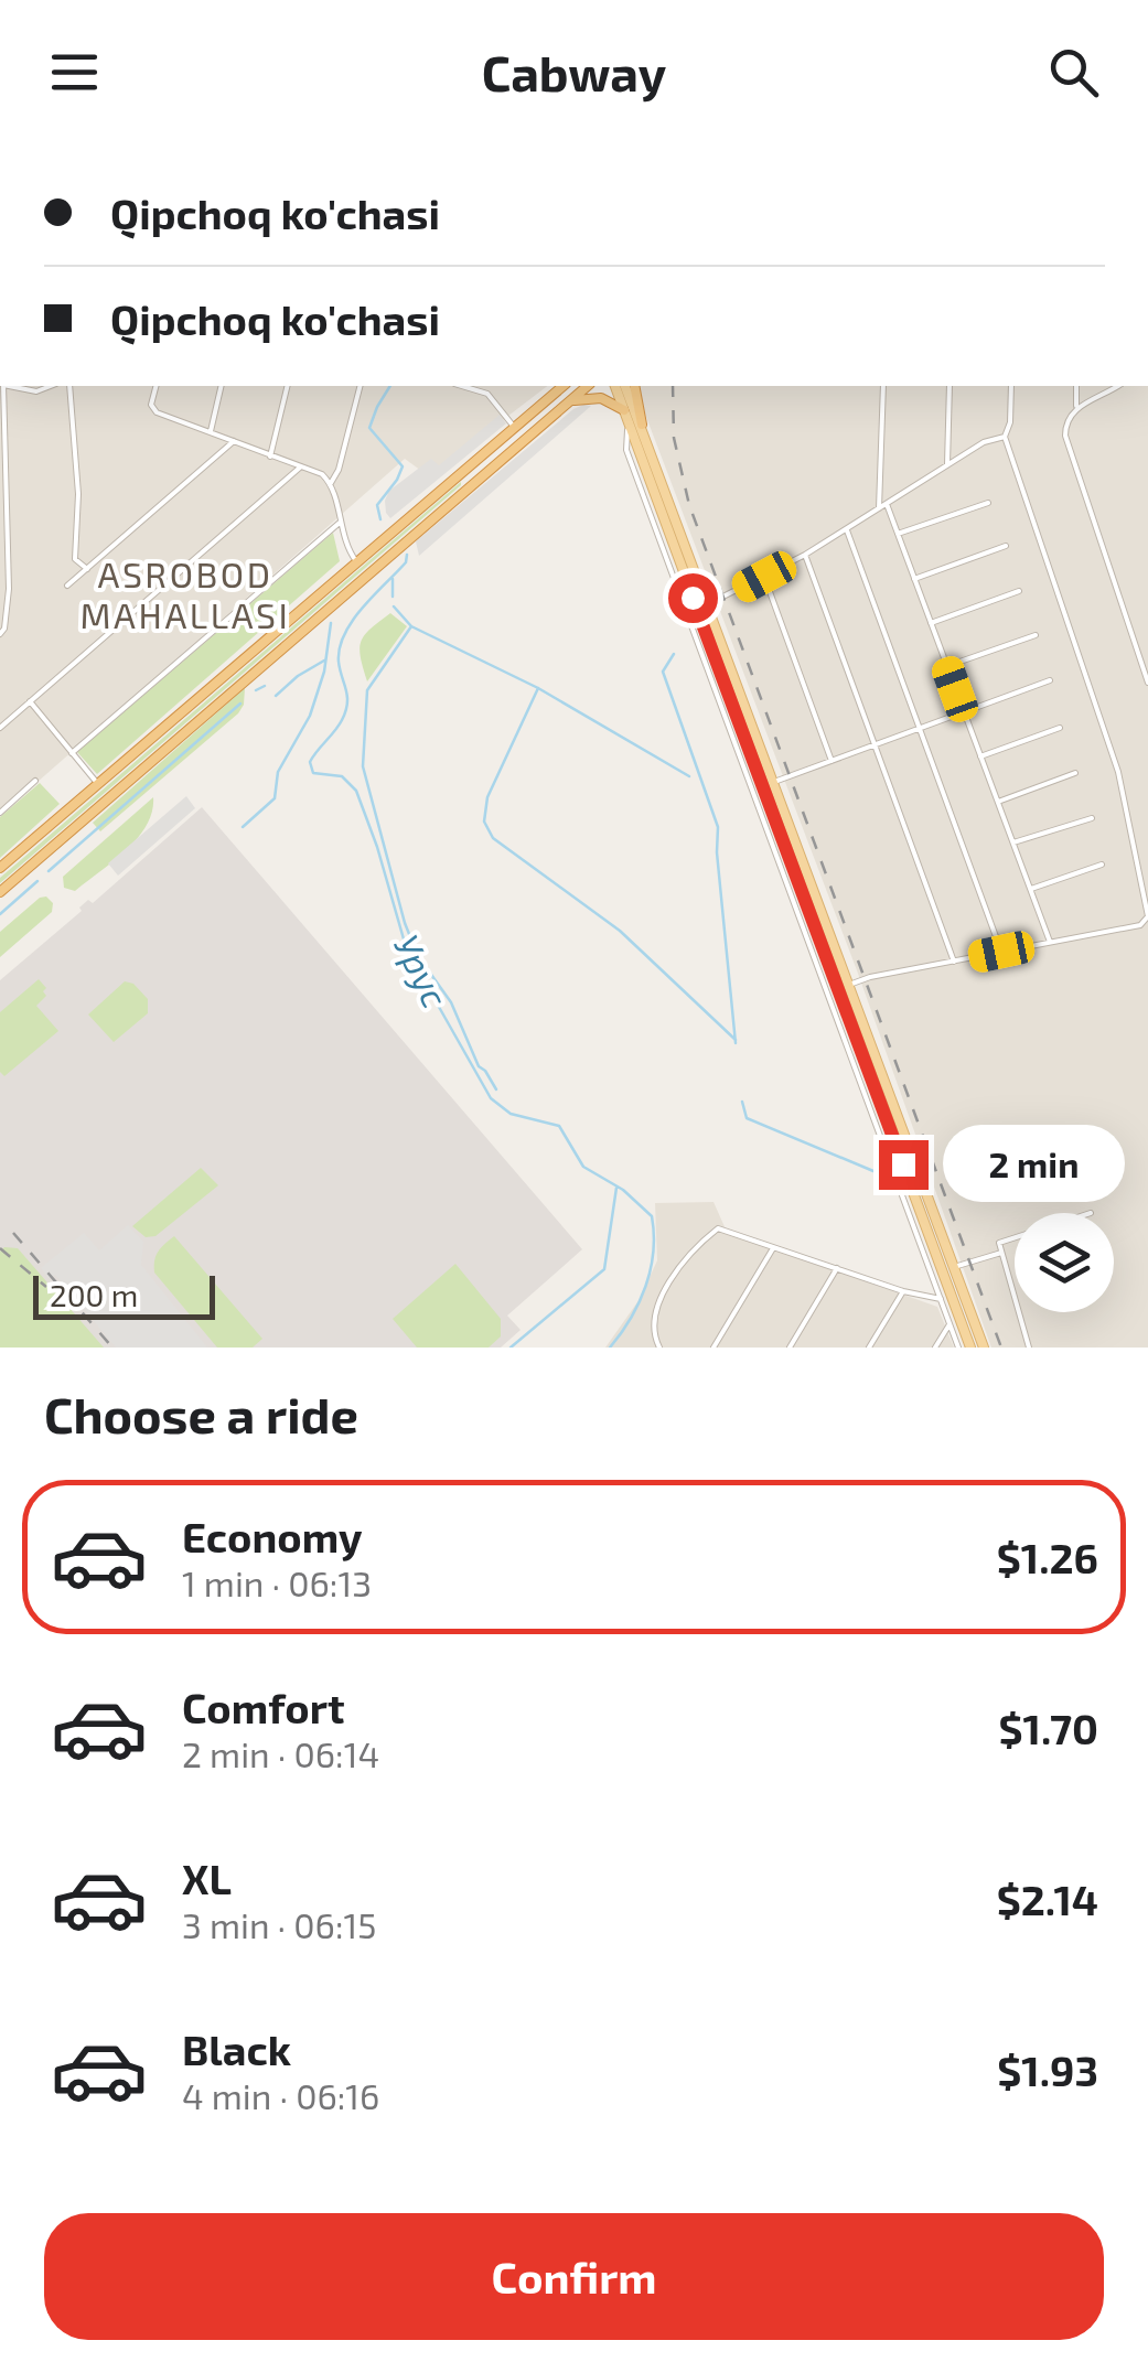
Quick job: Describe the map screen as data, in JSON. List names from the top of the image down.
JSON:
{
  "districts": ["ASROBOD MAHALLASI"],
  "water": ["Урус"],
  "scale_bar": "200 m",
  "page": {
    "header": "Cabway",
    "banner": ["Qipchoq ko'chasi", "Qipchoq ko'chasi"],
    "bubble": "2 min",
    "scale": "200 m",
    "heading": "Choose a ride",
    "list": [
      {
        "name": "Economy",
        "note": "1 min · 06:13",
        "value": "$1.26"
      },
      {
        "name": "Comfort",
        "note": "2 min · 06:14",
        "value": "$1.70"
      },
      {
        "name": "XL",
        "note": "3 min · 06:15",
        "value": "$2.14"
      },
      {
        "name": "Black",
        "note": "4 min · 06:16",
        "value": "$1.93"
      }
    ],
    "buttons": "Confirm"
  }
}
